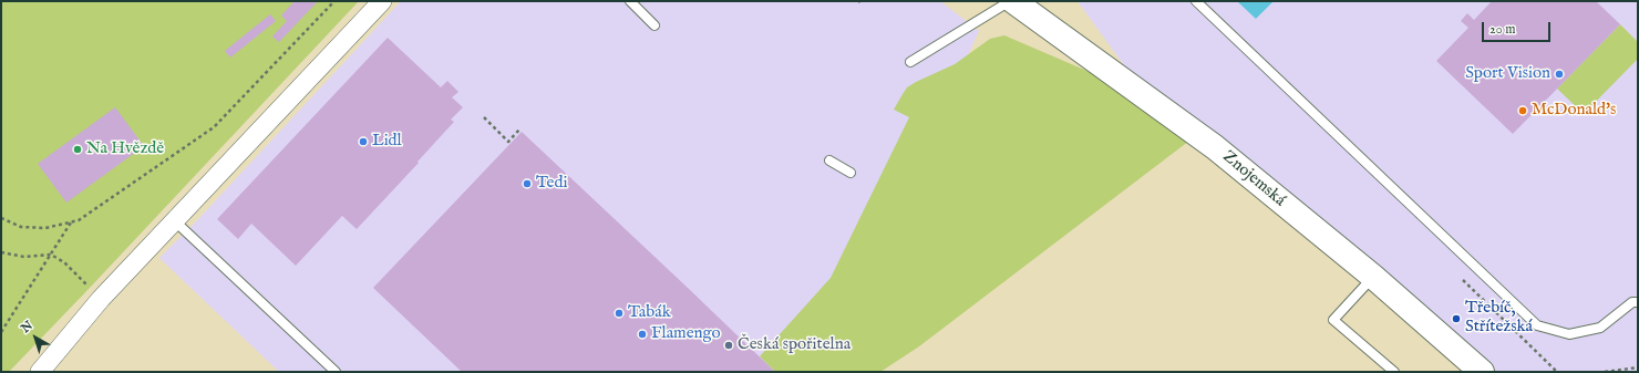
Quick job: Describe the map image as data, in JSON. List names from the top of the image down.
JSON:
{
  "streets": {
    "main road": ["Znojemská"]
  },
  "places": [
    "Sport Vision",
    "McDonald's",
    "Lidl",
    "Na Hvězdě",
    "Tedi",
    "Tabák",
    "Třebíč, Střítežská",
    "Flamengo",
    "Česká spořitelna"
  ],
  "scale_bar": "20 m",
  "north": "top left"
}
